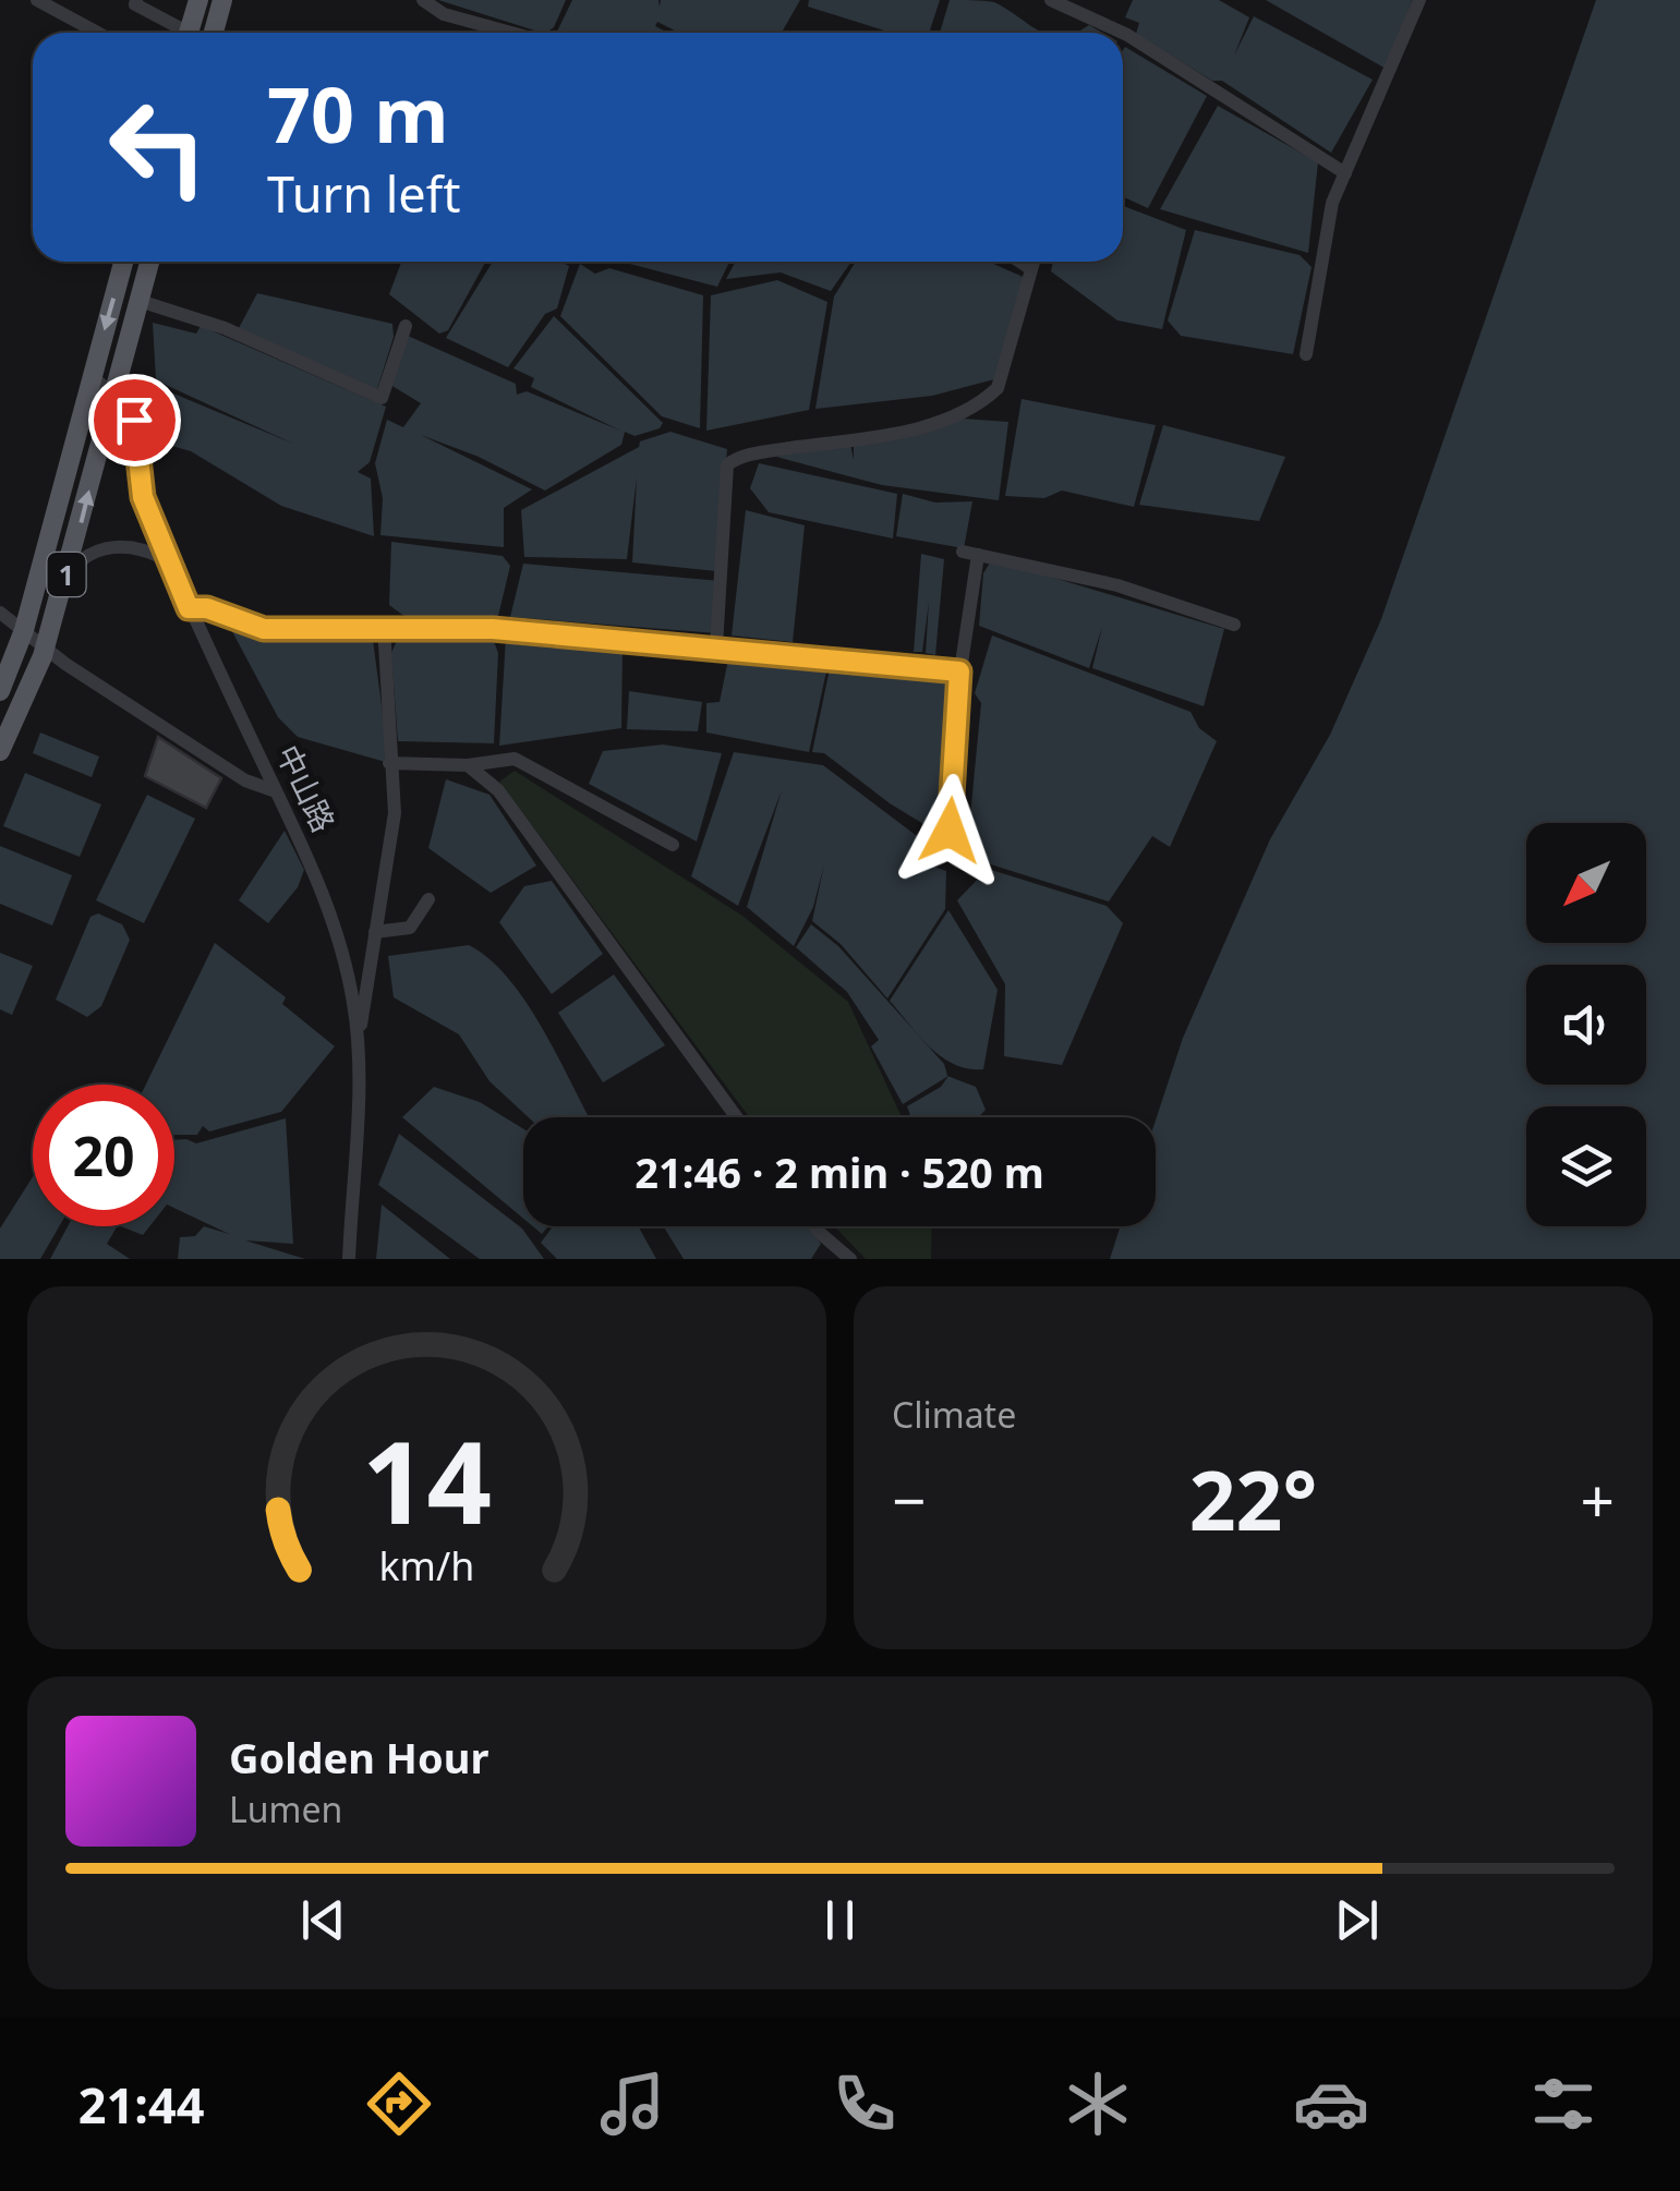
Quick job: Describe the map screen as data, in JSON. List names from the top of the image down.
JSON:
{
  "streets": {
    "main road": ["1"],
    "street": ["中山路"]
  },
  "crossings": [
    ["1", "中山路"]
  ],
  "north": "bottom left",
  "page": {
    "turn": ["70 m", "Turn left"],
    "limit": "20",
    "trip": "21:46 · 2 min · 520 m",
    "tile": "Climate",
    "heat": ["−", "22°", "+"],
    "song": ["Golden Hour", "Lumen"],
    "tabs": "21:44",
    "gauge": ["14", "km/h"]
  }
}
